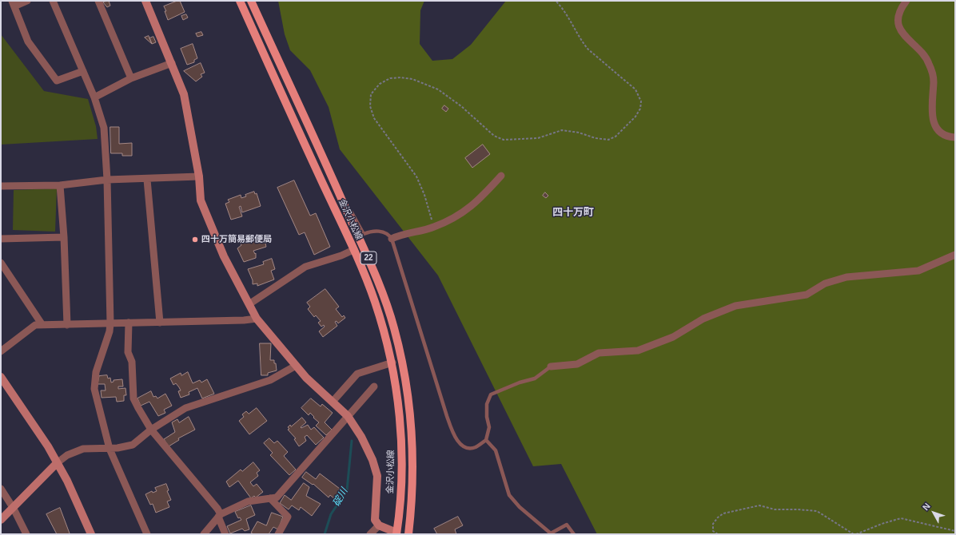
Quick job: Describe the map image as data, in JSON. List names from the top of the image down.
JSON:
{
  "streets": {
    "main road": ["金沢小松線", "22"]
  },
  "districts": ["四十万町"],
  "water": ["碇川"],
  "places": ["四十万簡易郵便局"],
  "north": "top left"
}
